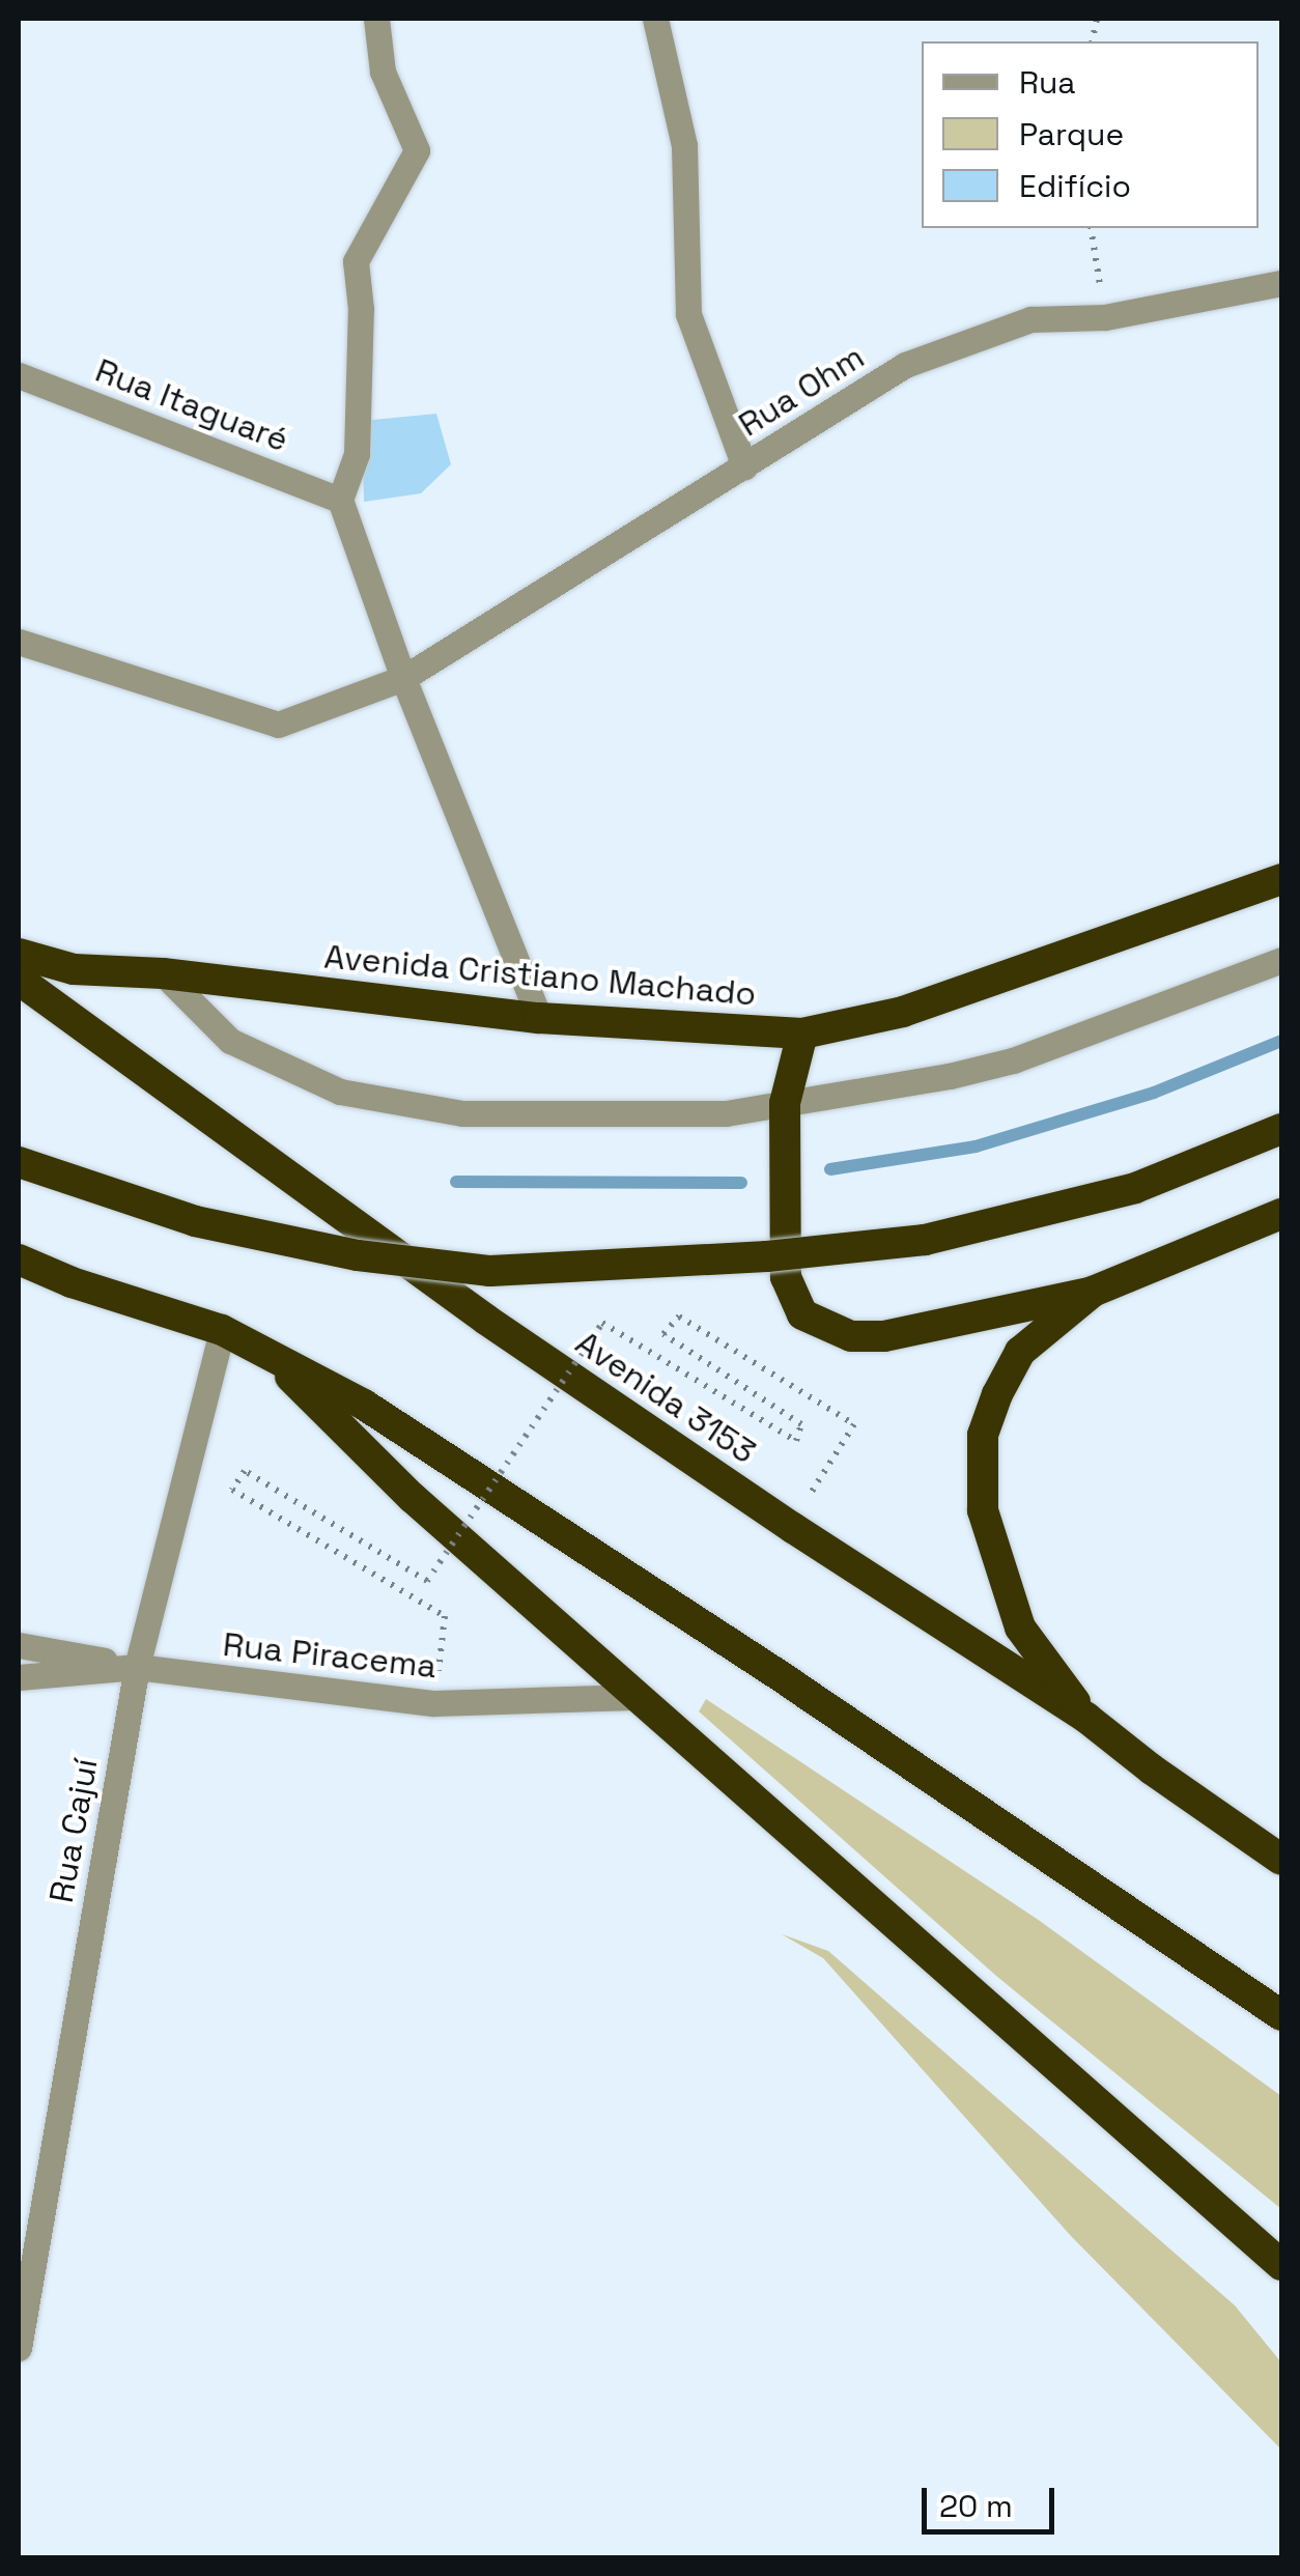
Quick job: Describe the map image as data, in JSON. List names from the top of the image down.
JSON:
{
  "streets": {
    "highway": ["Avenida Cristiano Machado", "Avenida 3153"],
    "street": [
      "Rua Ohm",
      "Rua Itaguaré",
      "Rua Piracema",
      "Rua Cajuí"
    ]
  },
  "crossings": [
    ["Rua Piracema", "Rua Cajuí"]
  ],
  "legend": ["Rua", "Parque", "Edifício"],
  "scale_bar": "20 m"
}
